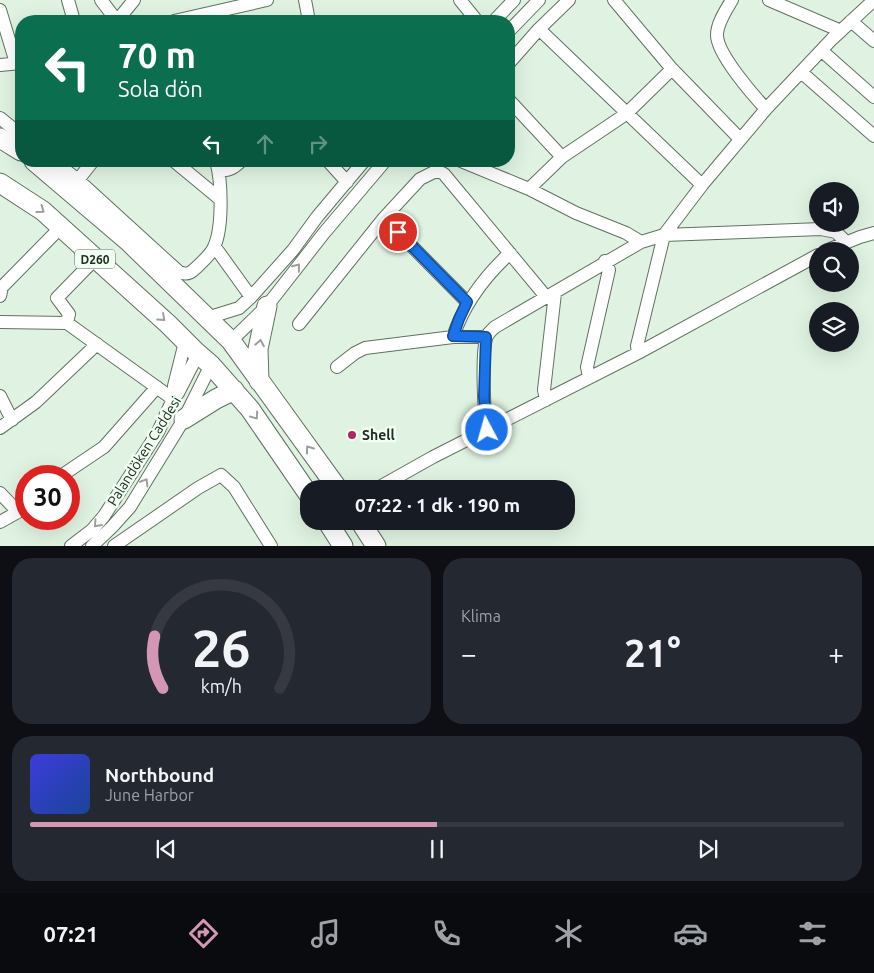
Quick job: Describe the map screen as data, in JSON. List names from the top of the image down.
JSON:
{
  "streets": {
    "highway": ["D260"],
    "street": ["Palandöken Caddesi"]
  },
  "crossings": [
    ["D260", "Palandöken Caddesi"]
  ],
  "places": ["Shell"],
  "page": {
    "turn": ["70 m", "Sola dön"],
    "limit": "30",
    "trip": "07:22 · 1 dk · 190 m",
    "tile": "Klima",
    "heat": ["−", "21°", "+"],
    "song": ["Northbound", "June Harbor"],
    "tabs": "07:21",
    "gauge": ["26", "km/h"]
  }
}
